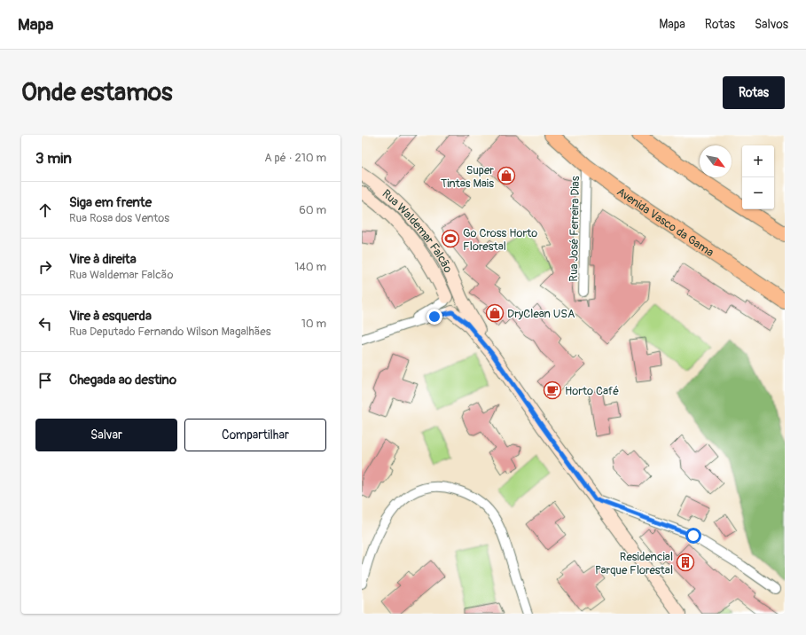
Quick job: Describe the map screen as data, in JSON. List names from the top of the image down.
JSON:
{
  "streets": {
    "main road": ["Avenida Vasco da Gama"],
    "street": ["Rua José Ferreira Dias", "Rua Waldemar Falcão"]
  },
  "crossings": [
    ["Avenida Vasco da Gama", "Rua José Ferreira Dias"]
  ],
  "places": {
    "shop": ["Super Tintas Mais", "DryClean USA"],
    "sports": ["Go Cross Horto Florestal"],
    "cafe": ["Horto Café"],
    "building": ["Residencial Parque Florestal"]
  },
  "north": "bottom right",
  "page": {
    "header": "Mapa",
    "nav": ["Mapa", "Rotas", "Salvos"],
    "buttons": [
      "Rotas",
      ["Salvar", "Compartilhar"]
    ],
    "title": "Onde estamos",
    "heading": ["3 min", "A pé · 210 m"],
    "map_buttons": ["+", "−"],
    "list": [
      ["Siga em frente", "Rua Rosa dos Ventos", "60 m"],
      ["Vire à direita", "Rua Waldemar Falcão", "140 m"],
      ["Vire à esquerda", "Rua Deputado Fernando Wilson Magalhães", "10 m"],
      "Chegada ao destino"
    ]
  }
}
